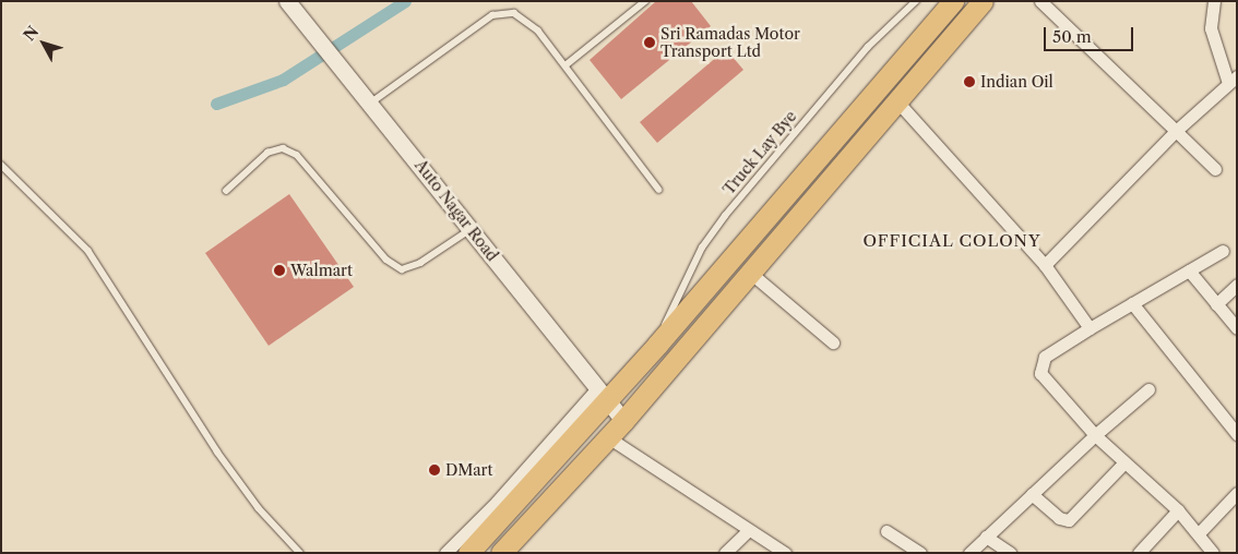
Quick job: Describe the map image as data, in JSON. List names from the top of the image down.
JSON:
{
  "streets": {
    "street": ["Auto Nagar Road"],
    "lane": ["Truck Lay Bye"]
  },
  "districts": ["OFFICIAL COLONY"],
  "places": [
    "Sri Ramadas Motor Transport Ltd",
    "Indian Oil",
    "Walmart",
    "DMart"
  ],
  "scale_bar": "50 m",
  "north": "top left"
}
